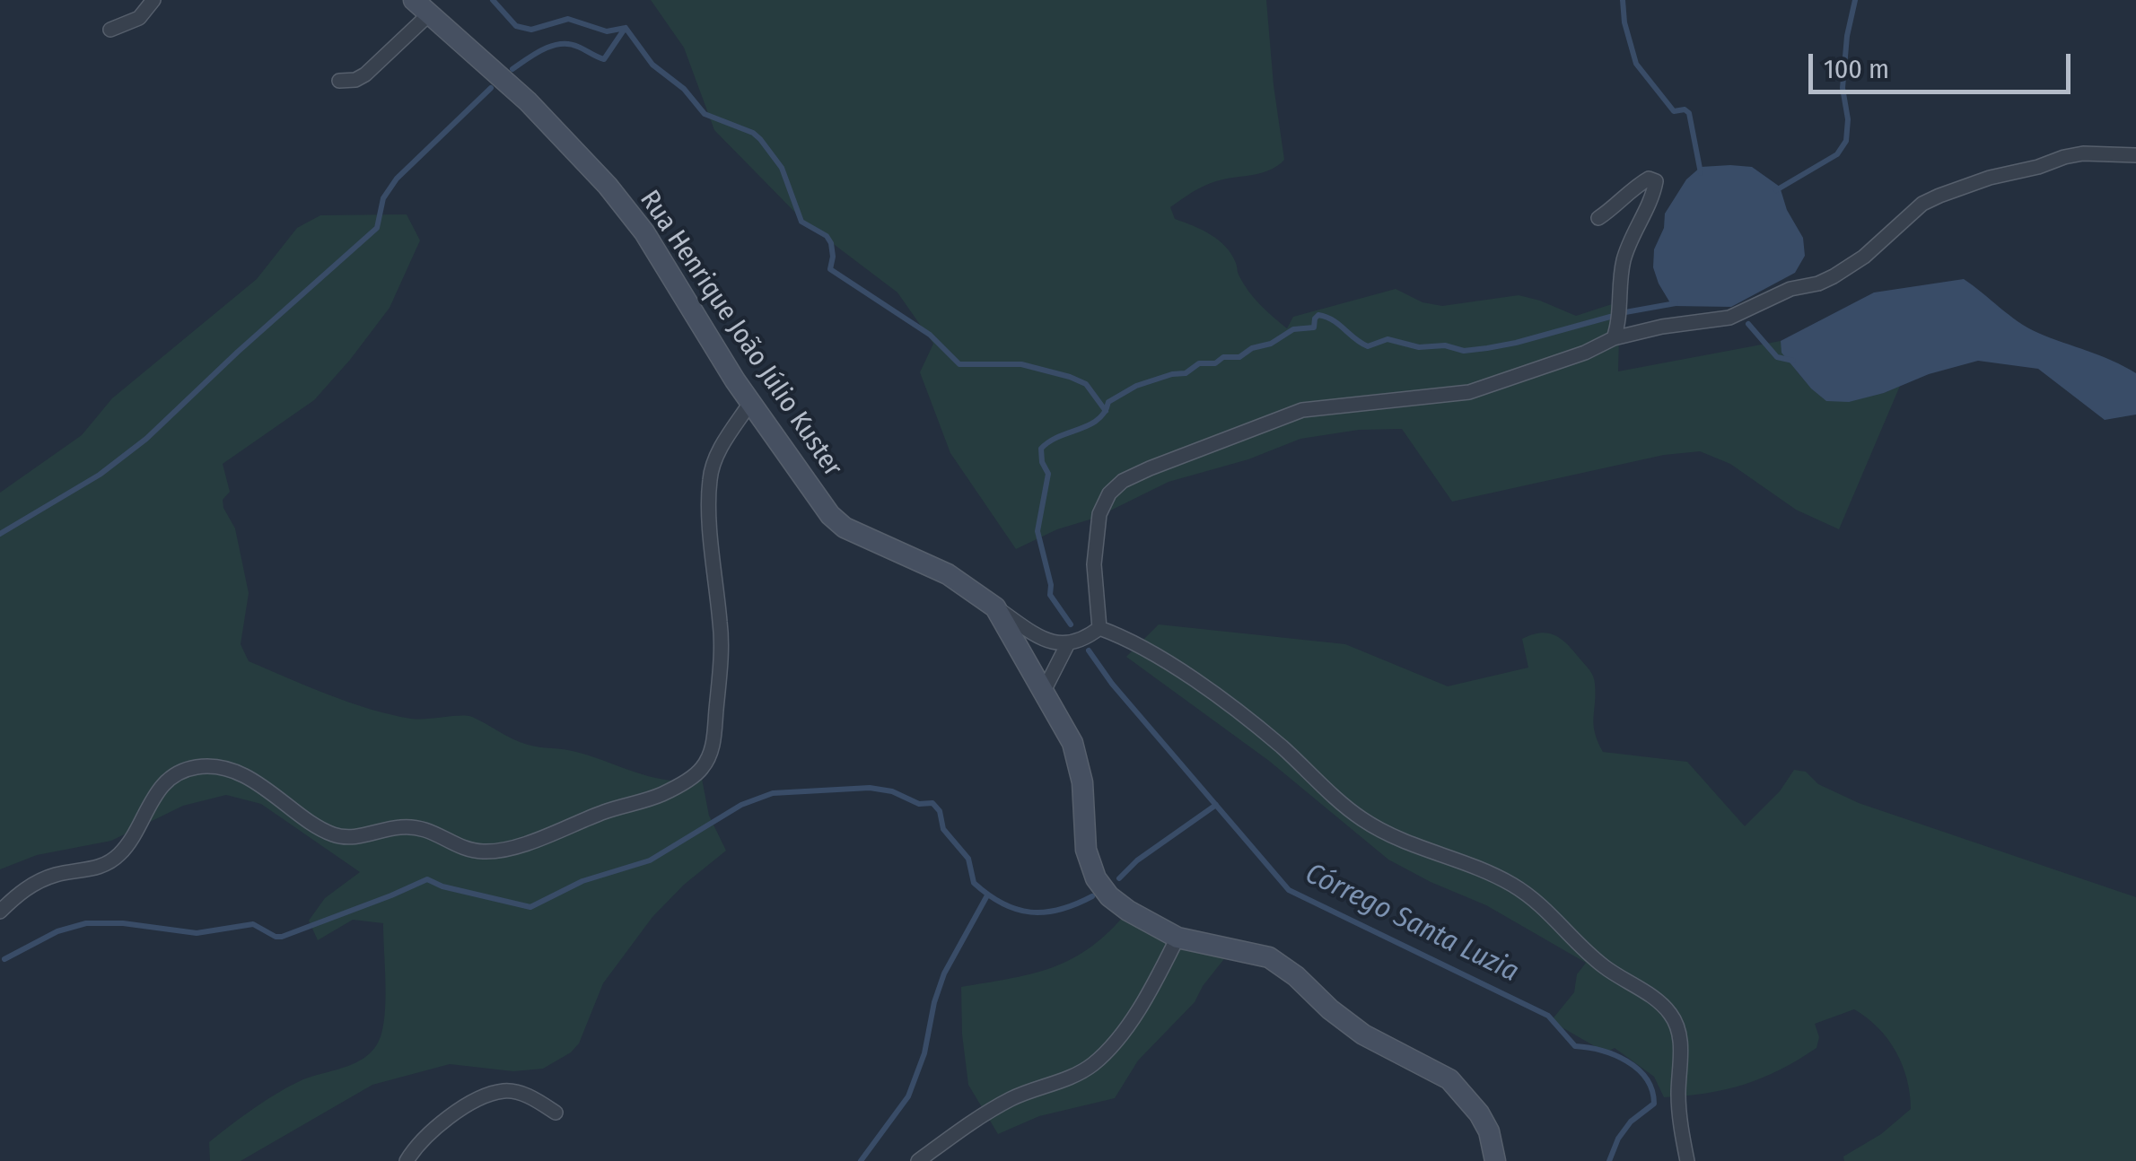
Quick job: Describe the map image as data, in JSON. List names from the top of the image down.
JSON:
{
  "streets": {
    "street": ["Rua Henrique João Júlio Kuster"]
  },
  "water": ["Córrego Santa Luzia"],
  "scale_bar": "100 m"
}
